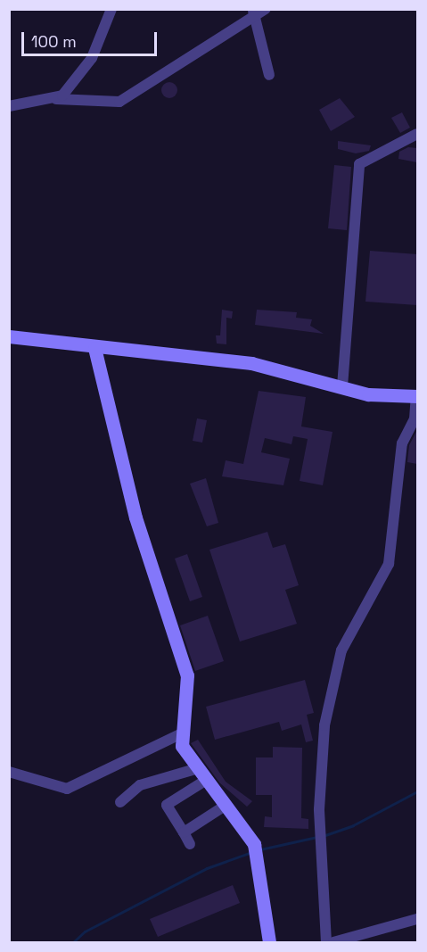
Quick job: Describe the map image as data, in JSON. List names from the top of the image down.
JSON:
{
  "scale_bar": "100 m"
}
